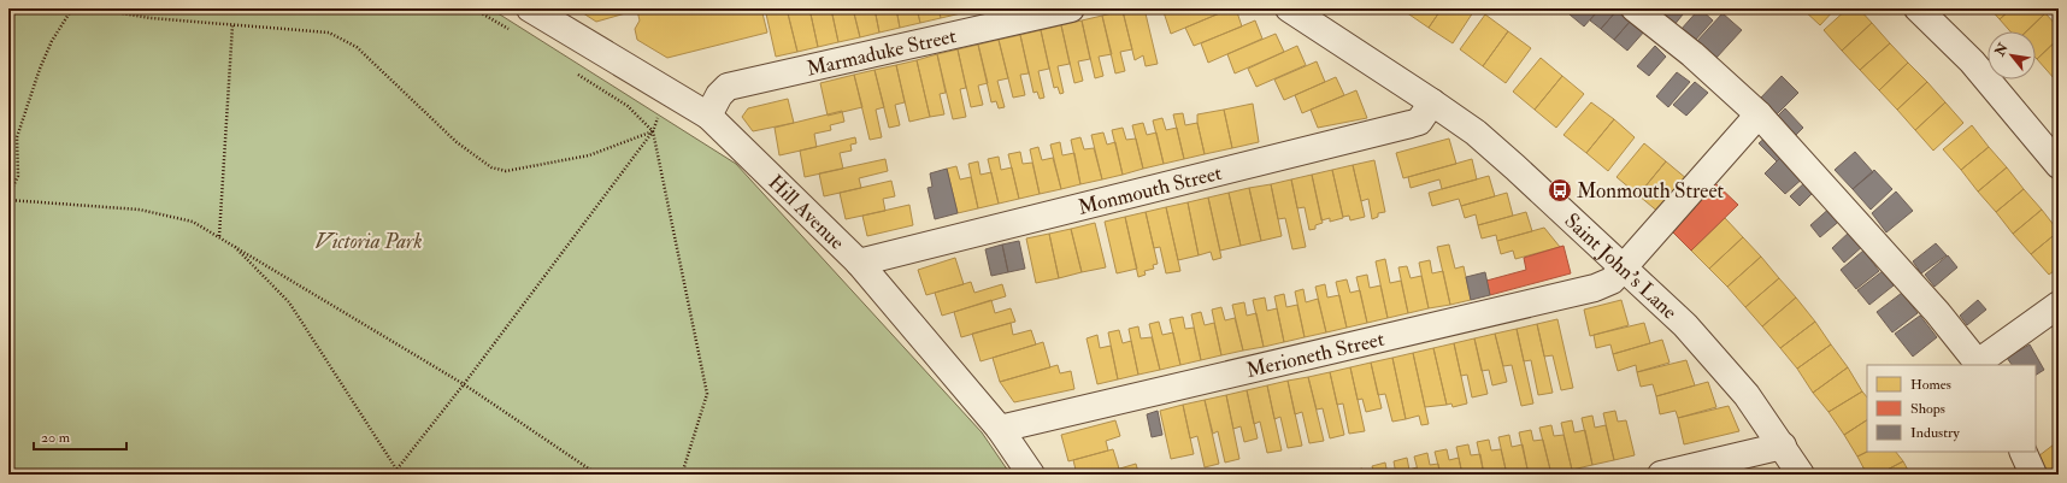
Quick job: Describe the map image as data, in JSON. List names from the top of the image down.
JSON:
{
  "streets": {
    "street": [
      "Marmaduke Street",
      "Monmouth Street",
      "Hill Avenue",
      "Saint John's Lane",
      "Merioneth Street"
    ]
  },
  "crossings": [
    ["Marmaduke Street", "Hill Avenue"],
    ["Monmouth Street", "Hill Avenue"],
    ["Monmouth Street", "Saint John's Lane"],
    ["Hill Avenue", "Merioneth Street"],
    ["Saint John's Lane", "Merioneth Street"]
  ],
  "parks": ["Victoria Park"],
  "places": {
    "bus stop": ["Monmouth Street"]
  },
  "legend": ["Homes", "Shops", "Industry"],
  "scale_bar": "20 m",
  "north": "top left"
}
